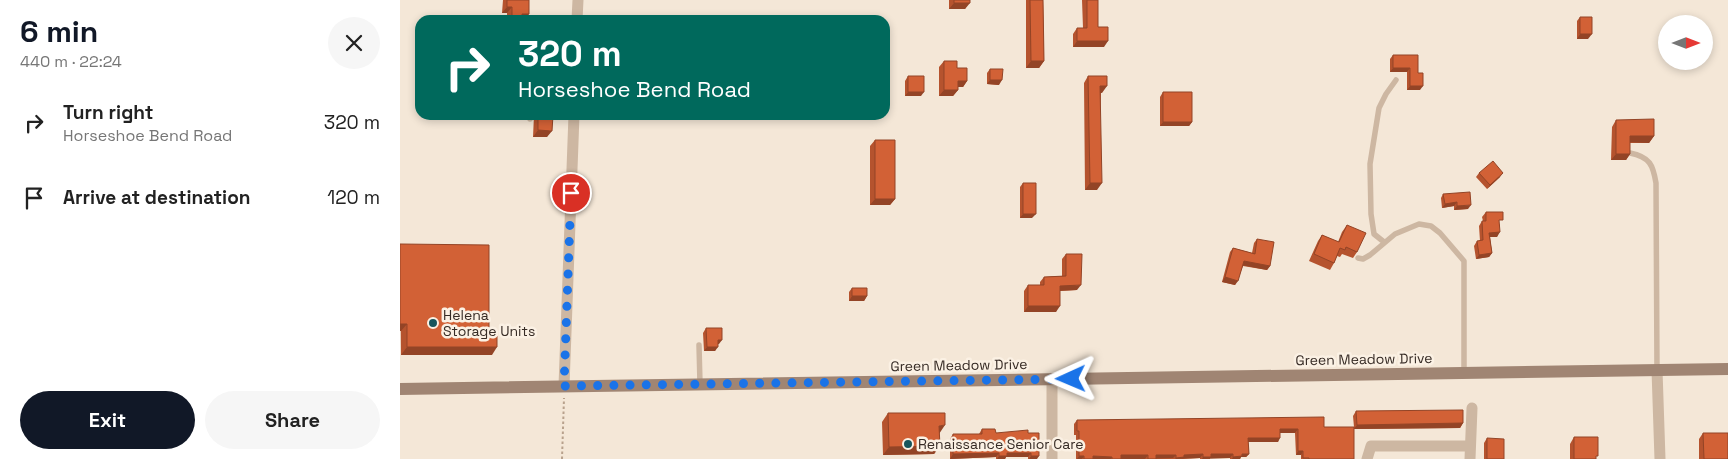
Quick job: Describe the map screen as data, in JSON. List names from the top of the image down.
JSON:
{
  "streets": {
    "main road": ["Green Meadow Drive"]
  },
  "places": ["Helena Storage Units", "Renaissance Senior Care"],
  "north": "right",
  "page": {
    "heading": ["6 min", "440 m · 22:24"],
    "turn": ["320 m", "Horseshoe Bend Road"],
    "list": [
      {
        "name": "Turn right",
        "note": "Horseshoe Bend Road",
        "value": "320 m"
      },
      {
        "name": "Arrive at destination",
        "value": "120 m"
      }
    ],
    "buttons": ["Exit", "Share"]
  }
}
